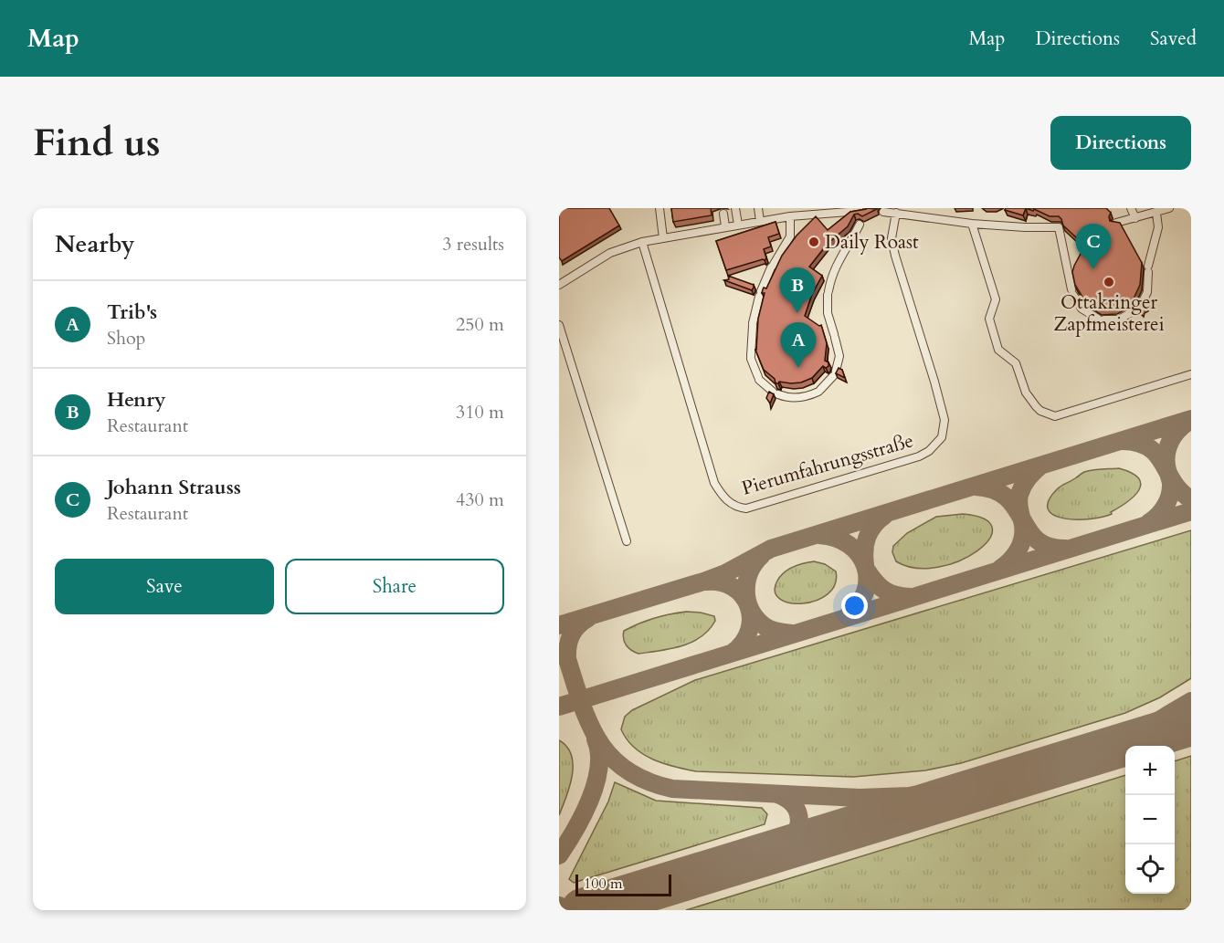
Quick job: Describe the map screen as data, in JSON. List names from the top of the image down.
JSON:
{
  "streets": {
    "lane": ["Pierumfahrungsstraße"]
  },
  "places": ["Daily Roast", "Ottakringer Zapfmeisterei"],
  "scale_bar": "100 m",
  "page": {
    "header": "Map",
    "nav": ["Map", "Directions", "Saved"],
    "buttons": [
      "Directions",
      ["Save", "Share"]
    ],
    "title": "Find us",
    "heading": ["Nearby", "3 results"],
    "pins": ["C", "B", "A"],
    "list": [
      {
        "mark": "A",
        "name": "Trib's",
        "note": "Shop",
        "value": "250 m"
      },
      {
        "mark": "B",
        "name": "Henry",
        "note": "Restaurant",
        "value": "310 m"
      },
      {
        "mark": "C",
        "name": "Johann Strauss",
        "note": "Restaurant",
        "value": "430 m"
      }
    ],
    "map_buttons": ["+", "−"],
    "scale": "100 m"
  }
}
